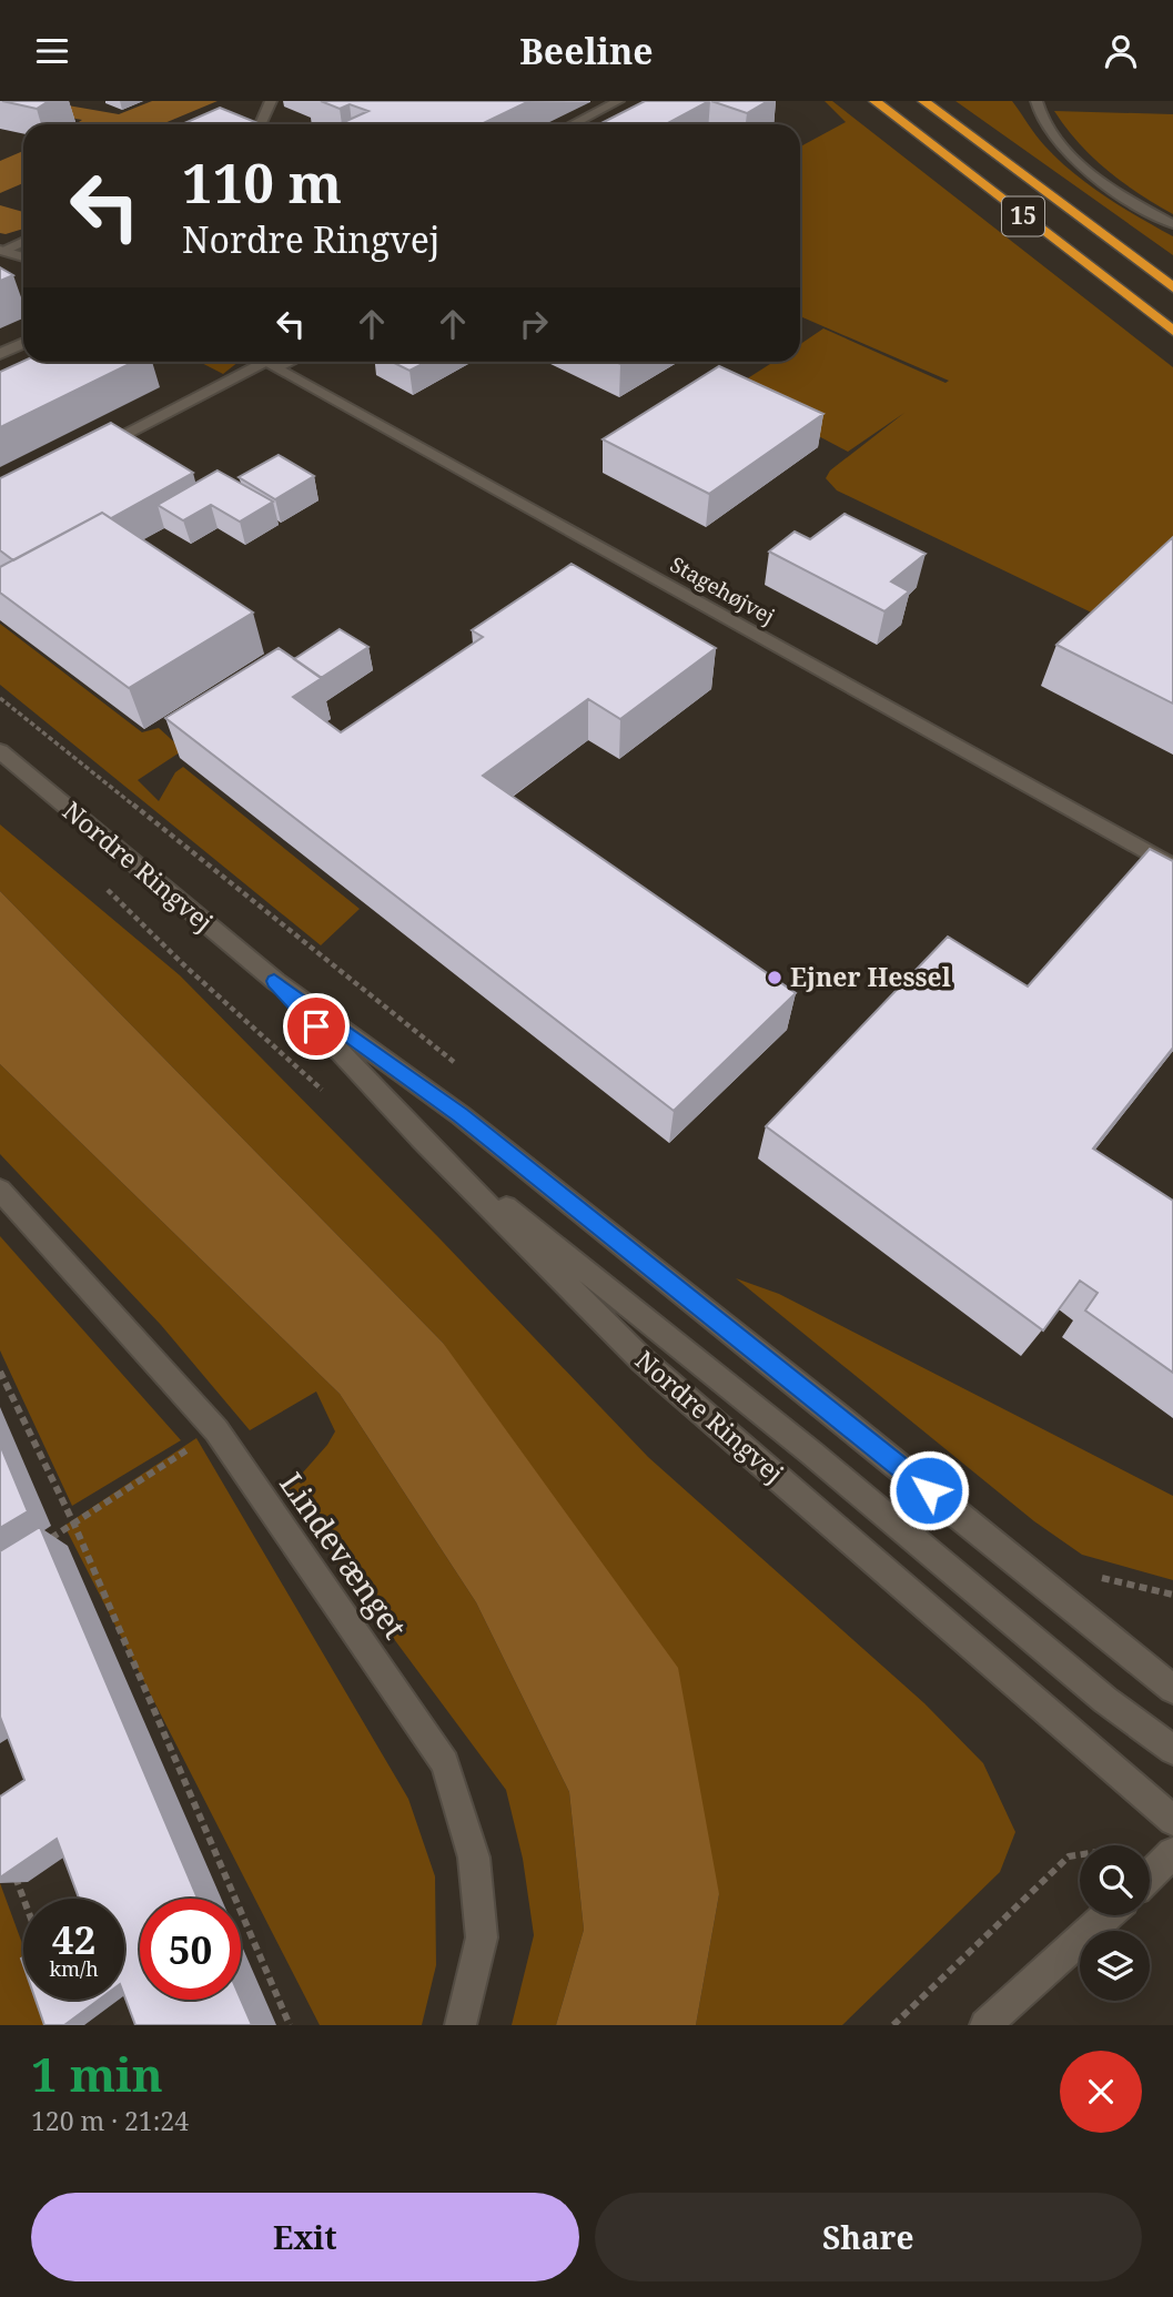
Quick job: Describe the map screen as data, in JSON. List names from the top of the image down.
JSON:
{
  "streets": {
    "highway": ["15"],
    "main road": ["Stagehøjvej", "Nordre Ringvej", "Lindevænget"]
  },
  "places": ["Ejner Hessel"],
  "page": {
    "header": "Beeline",
    "turn": ["110 m", "Nordre Ringvej"],
    "speed": "42 km/h",
    "limit": "50",
    "heading": ["1 min", "120 m · 21:24"],
    "buttons": ["Exit", "Share"]
  }
}
